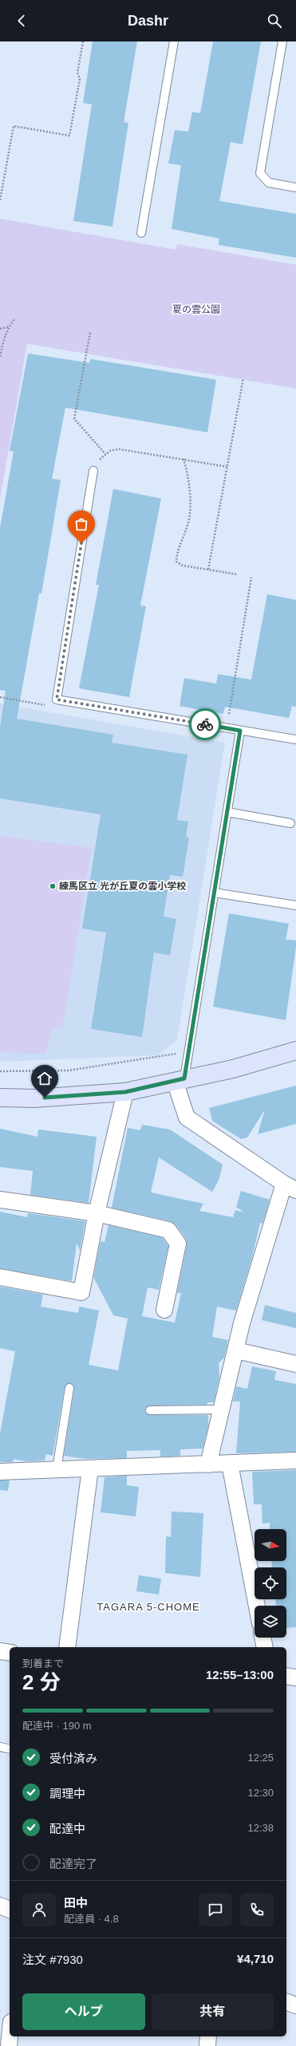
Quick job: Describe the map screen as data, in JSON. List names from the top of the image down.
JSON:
{
  "districts": ["TAGARA 5-CHOME"],
  "parks": ["夏の雲公園"],
  "places": ["練馬区立 光が丘夏の雲小学校"],
  "north": "right",
  "page": {
    "header": "Dashr",
    "heading": ["2 分", "到着まで", "12:55–13:00"],
    "panel": [
      "田中",
      "配達員 · 4.8",
      "注文 #7930",
      "¥4,710"
    ],
    "bar": "配達中 · 190 m",
    "list": [
      ["受付済み", "12:25"],
      ["調理中", "12:30"],
      ["配達中", "12:38"],
      "配達完了"
    ],
    "buttons": ["ヘルプ", "共有"]
  }
}
